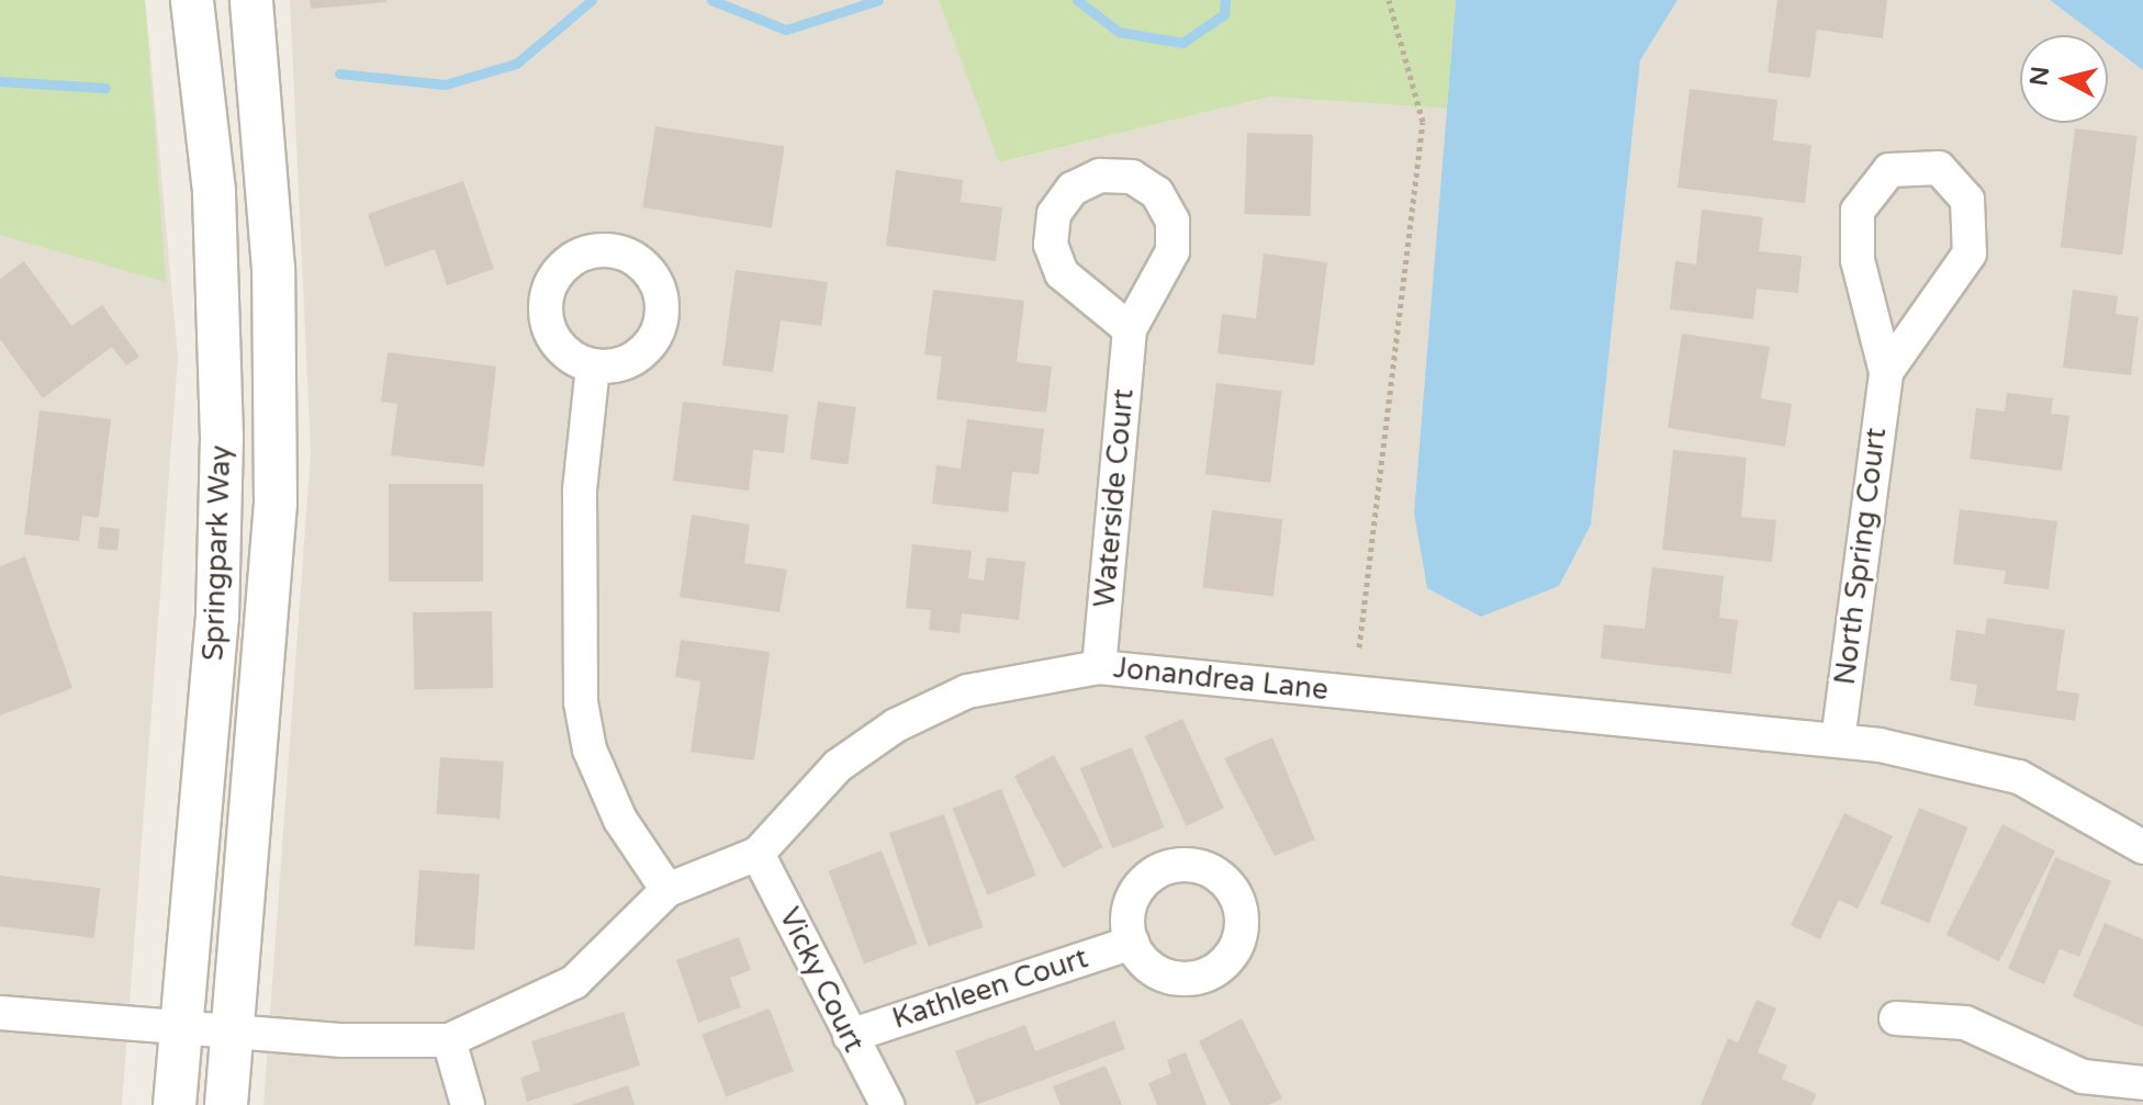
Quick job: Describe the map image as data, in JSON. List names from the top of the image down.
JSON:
{
  "streets": {
    "street": [
      "Waterside Court",
      "Springpark Way",
      "North Spring Court",
      "Jonandrea Lane",
      "Vicky Court",
      "Kathleen Court"
    ]
  },
  "crossings": [
    ["Waterside Court", "Jonandrea Lane"],
    ["Springpark Way", "Jonandrea Lane"],
    ["North Spring Court", "Jonandrea Lane"],
    ["Jonandrea Lane", "Vicky Court"],
    ["Vicky Court", "Kathleen Court"]
  ],
  "north": "left"
}
